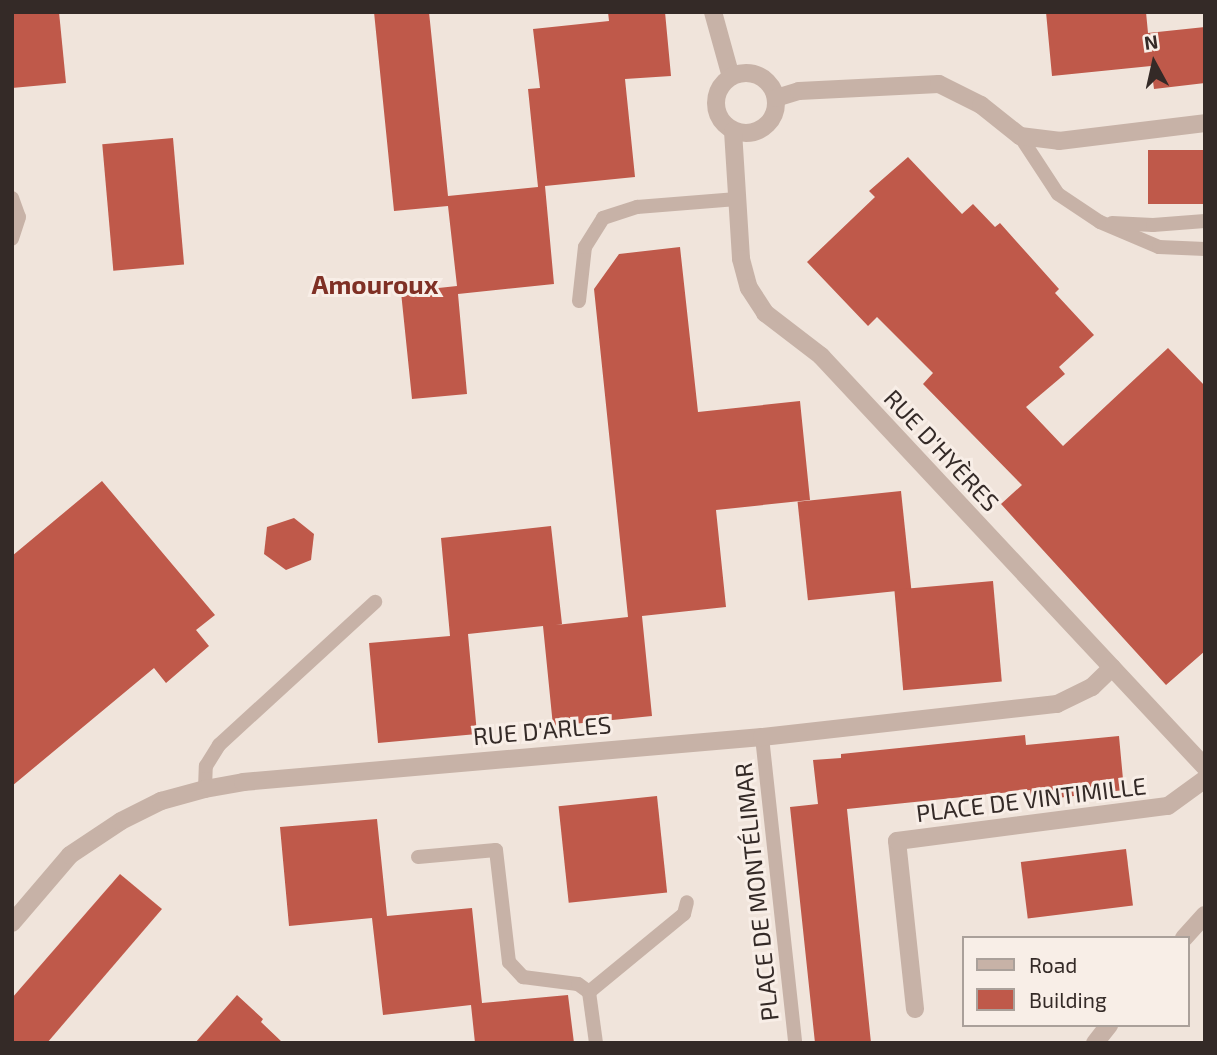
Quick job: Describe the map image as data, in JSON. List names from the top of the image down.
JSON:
{
  "streets": {
    "street": ["RUE D'HYÈRES", "RUE D'ARLES", "PLACE DE VINTIMILLE"],
    "lane": ["PLACE DE MONTÉLIMAR"]
  },
  "crossings": [
    ["RUE D'HYÈRES", "RUE D'ARLES"],
    ["RUE D'ARLES", "PLACE DE MONTÉLIMAR"]
  ],
  "districts": ["Amouroux"],
  "legend": ["Road", "Building"],
  "north": "top"
}
